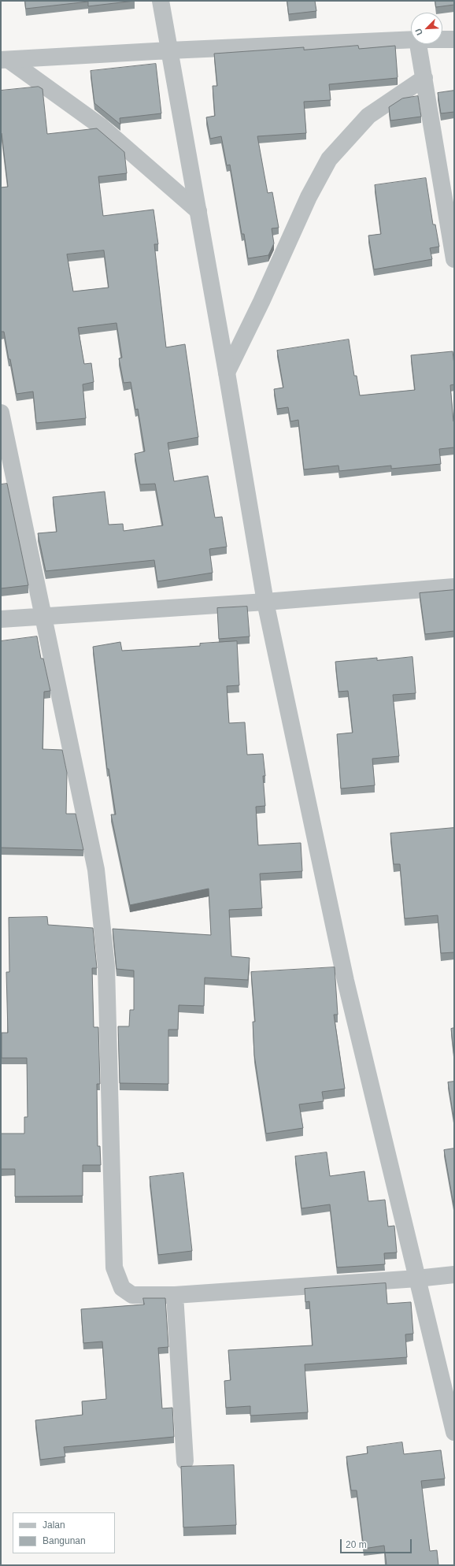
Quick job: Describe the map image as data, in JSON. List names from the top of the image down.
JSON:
{
  "legend": ["Jalan", "Bangunan"],
  "scale_bar": "20 m",
  "north": "bottom left"
}
